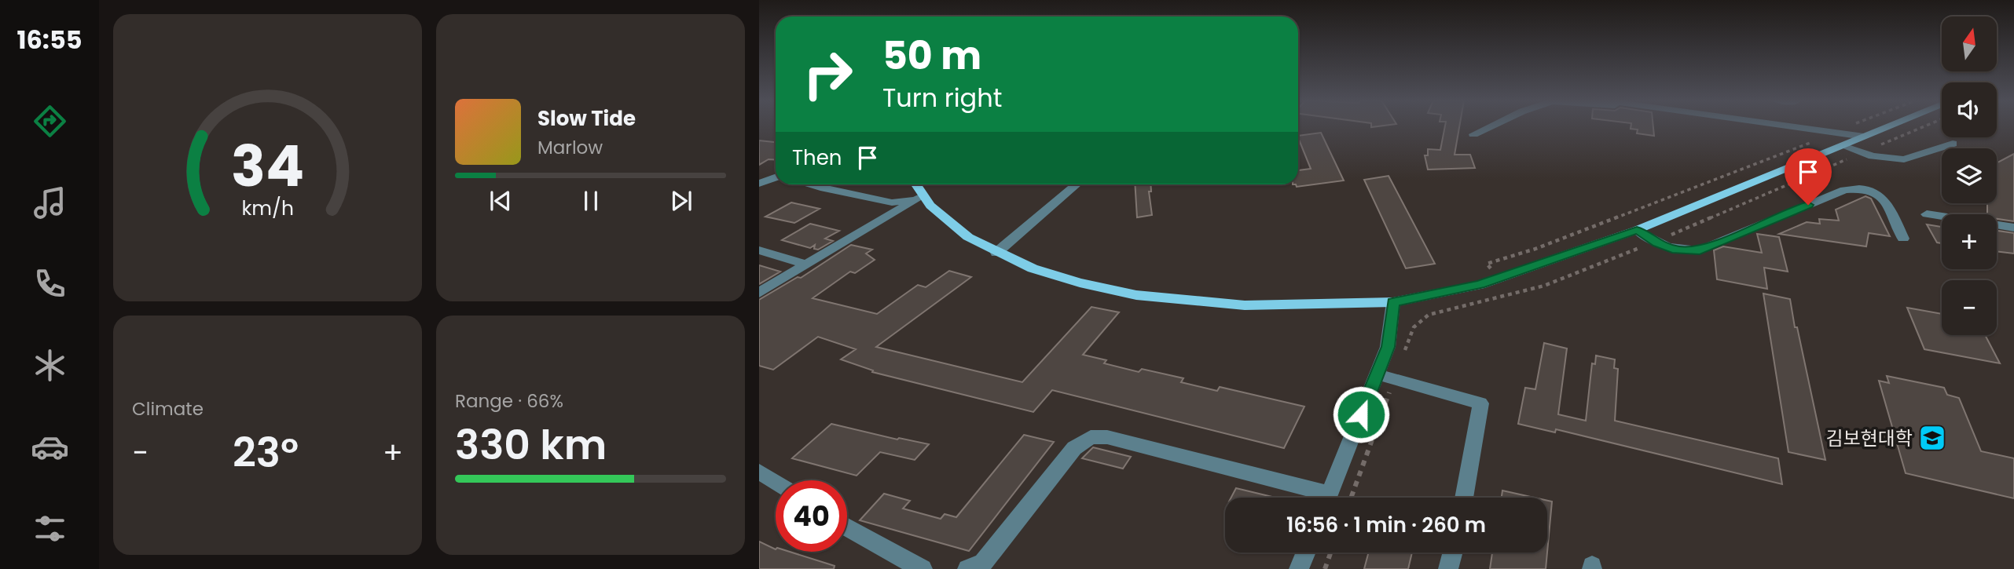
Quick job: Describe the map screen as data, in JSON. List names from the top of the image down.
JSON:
{
  "places": {
    "school or university": ["김보현대학"]
  },
  "north": "top",
  "page": {
    "tabs": "16:55",
    "map_buttons": ["+", "−"],
    "turn": ["50 m", "Turn right"],
    "song": ["Slow Tide", "Marlow"],
    "then": "Then",
    "tile": [
      "Climate",
      ["Range · 66%", "330 km"]
    ],
    "heat": ["−", "23°", "+"],
    "limit": "40",
    "trip": "16:56 · 1 min · 260 m",
    "gauge": ["34", "km/h"]
  }
}
